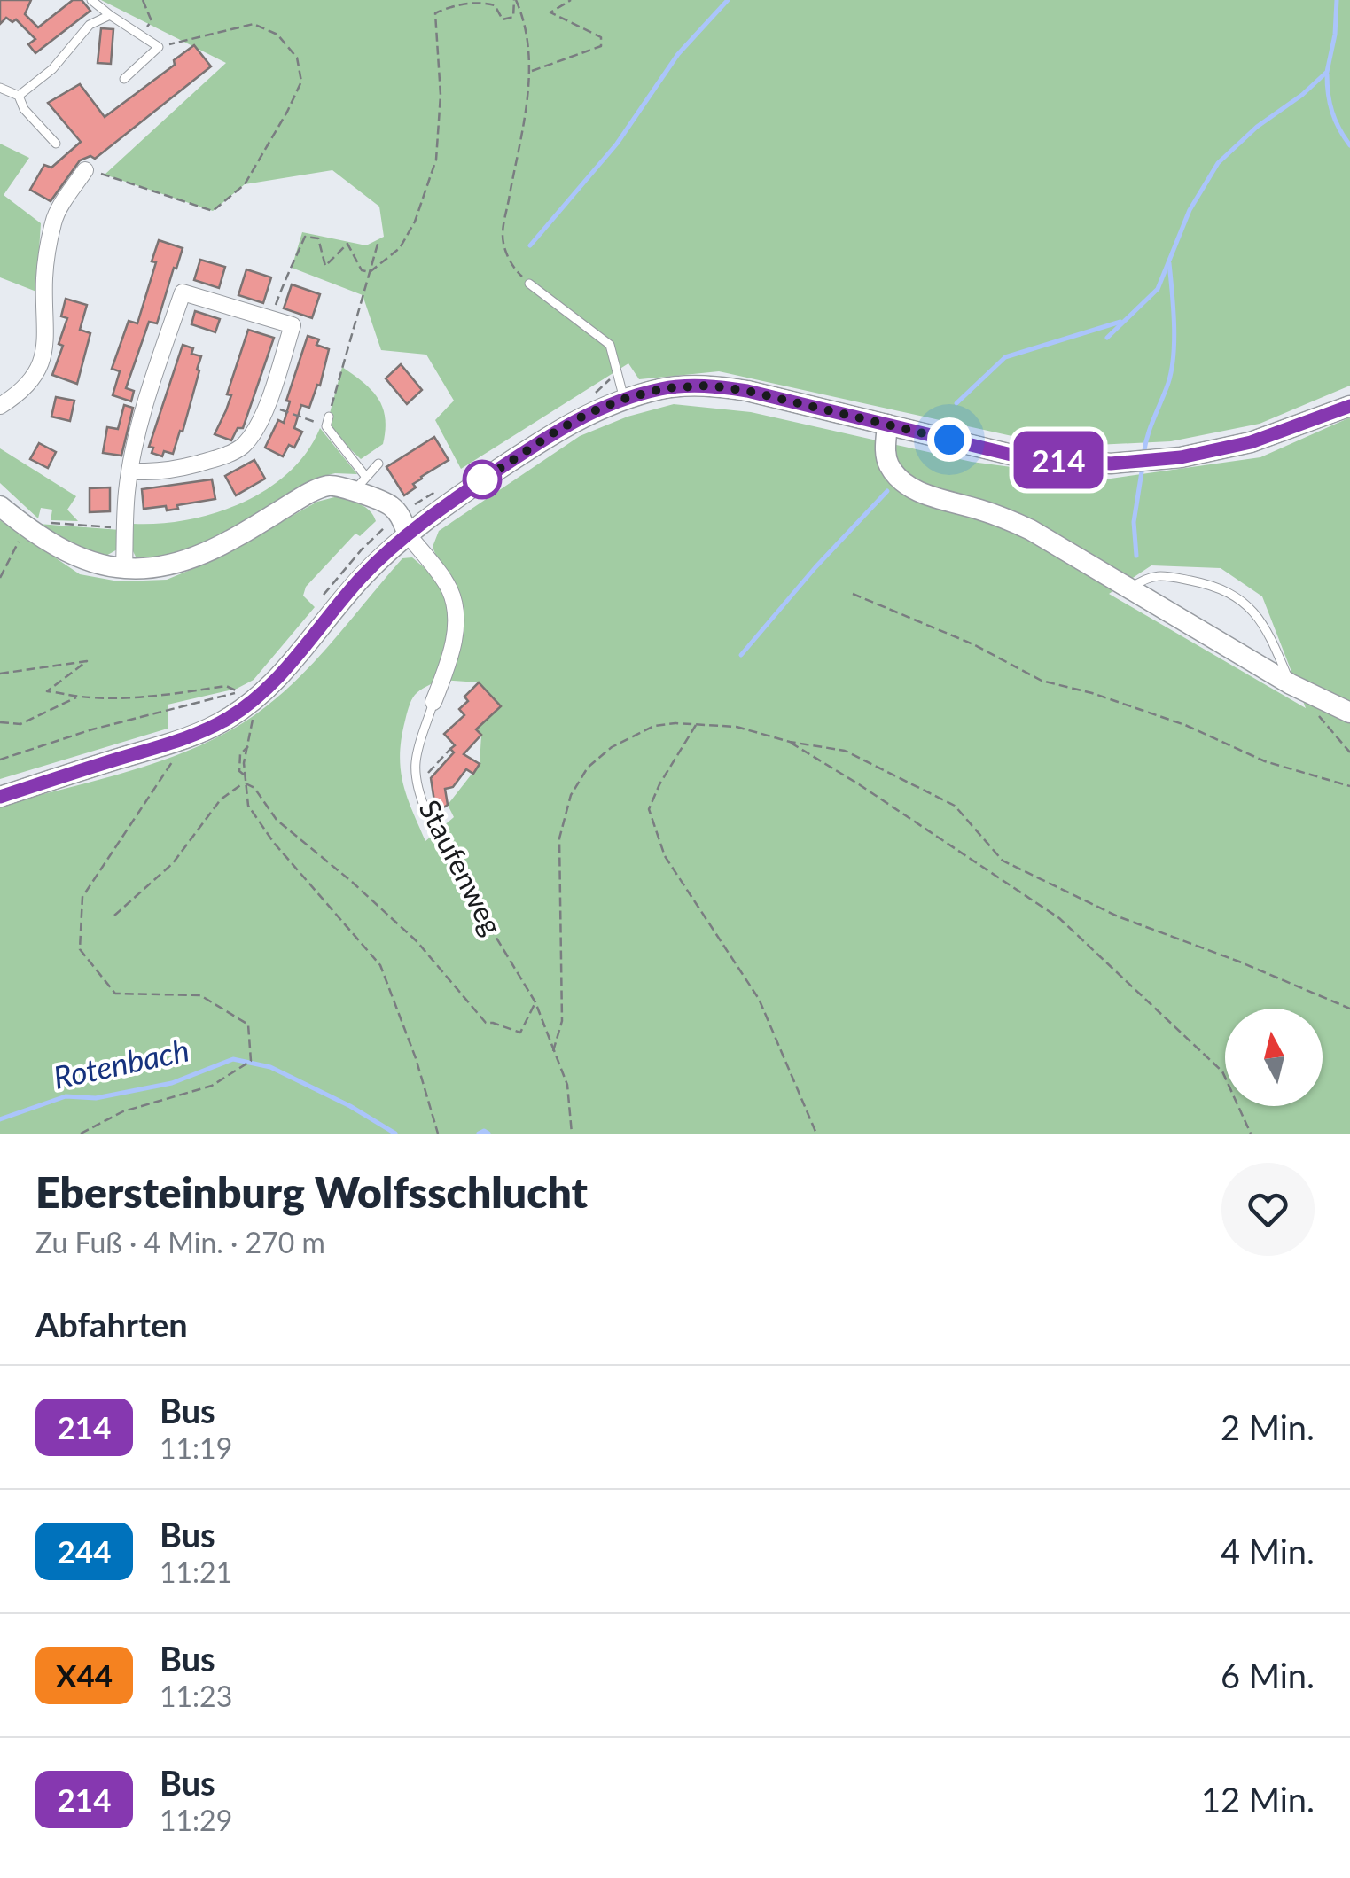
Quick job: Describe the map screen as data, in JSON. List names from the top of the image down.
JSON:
{
  "streets": {
    "street": ["Staufenweg"]
  },
  "water": ["Rotenbach"],
  "lines": ["bus line 214"],
  "north": "top",
  "page": {
    "on_map": "214",
    "heading": [
      ["Ebersteinburg Wolfsschlucht", "Zu Fuß · 4 Min. · 270 m"],
      "Abfahrten"
    ],
    "list": [
      {
        "mark": "214",
        "name": "Bus",
        "note": "11:19",
        "value": "2 Min."
      },
      {
        "mark": "244",
        "name": "Bus",
        "note": "11:21",
        "value": "4 Min."
      },
      {
        "mark": "X44",
        "name": "Bus",
        "note": "11:23",
        "value": "6 Min."
      },
      {
        "mark": "214",
        "name": "Bus",
        "note": "11:29",
        "value": "12 Min."
      }
    ]
  }
}
